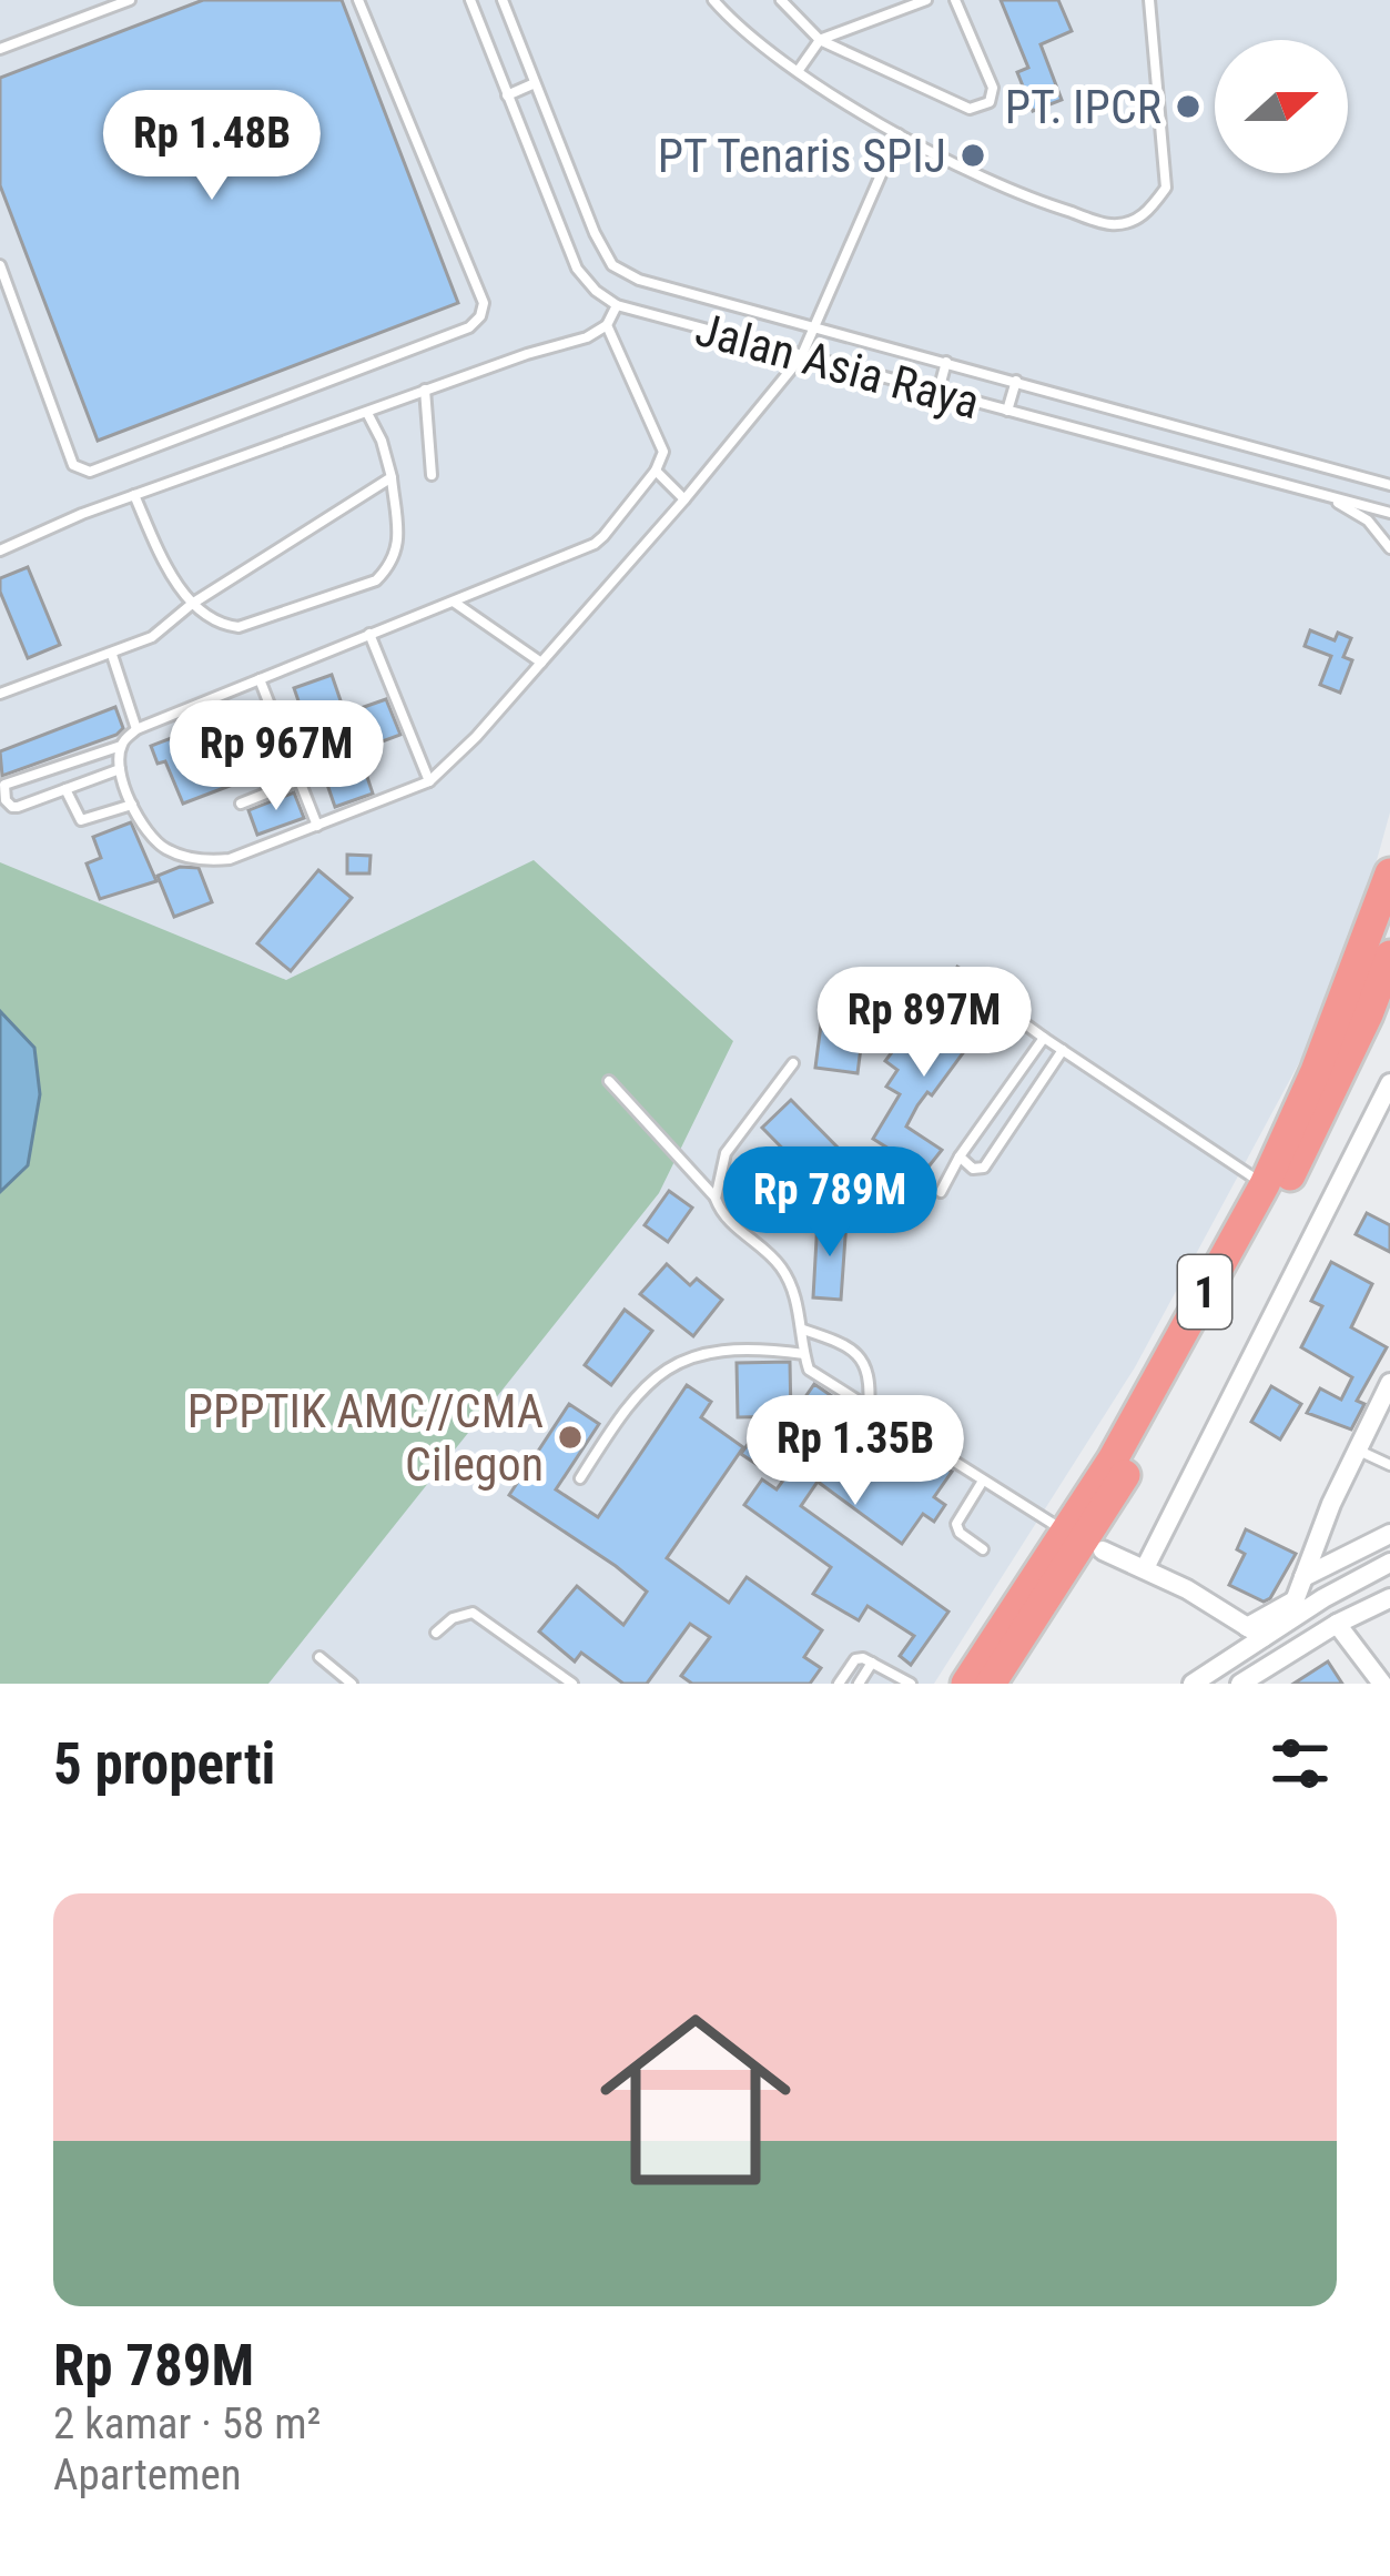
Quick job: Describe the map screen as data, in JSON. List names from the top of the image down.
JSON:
{
  "streets": {
    "highway": ["1"],
    "lane": ["Jalan Asia Raya"]
  },
  "places": ["PT. IPCR", "PT Tenaris SPIJ", "PPPTIK AMC//CMA Cilegon"],
  "north": "right",
  "page": {
    "price": [
      "Rp 1.48B",
      "Rp 967M",
      "Rp 897M",
      "Rp 789M",
      "Rp 1.35B"
    ],
    "heading": "5 properti",
    "list": [
      {
        "name": "Rp 789M",
        "note": "2 kamar · 58 m² · Apartemen"
      }
    ]
  }
}
